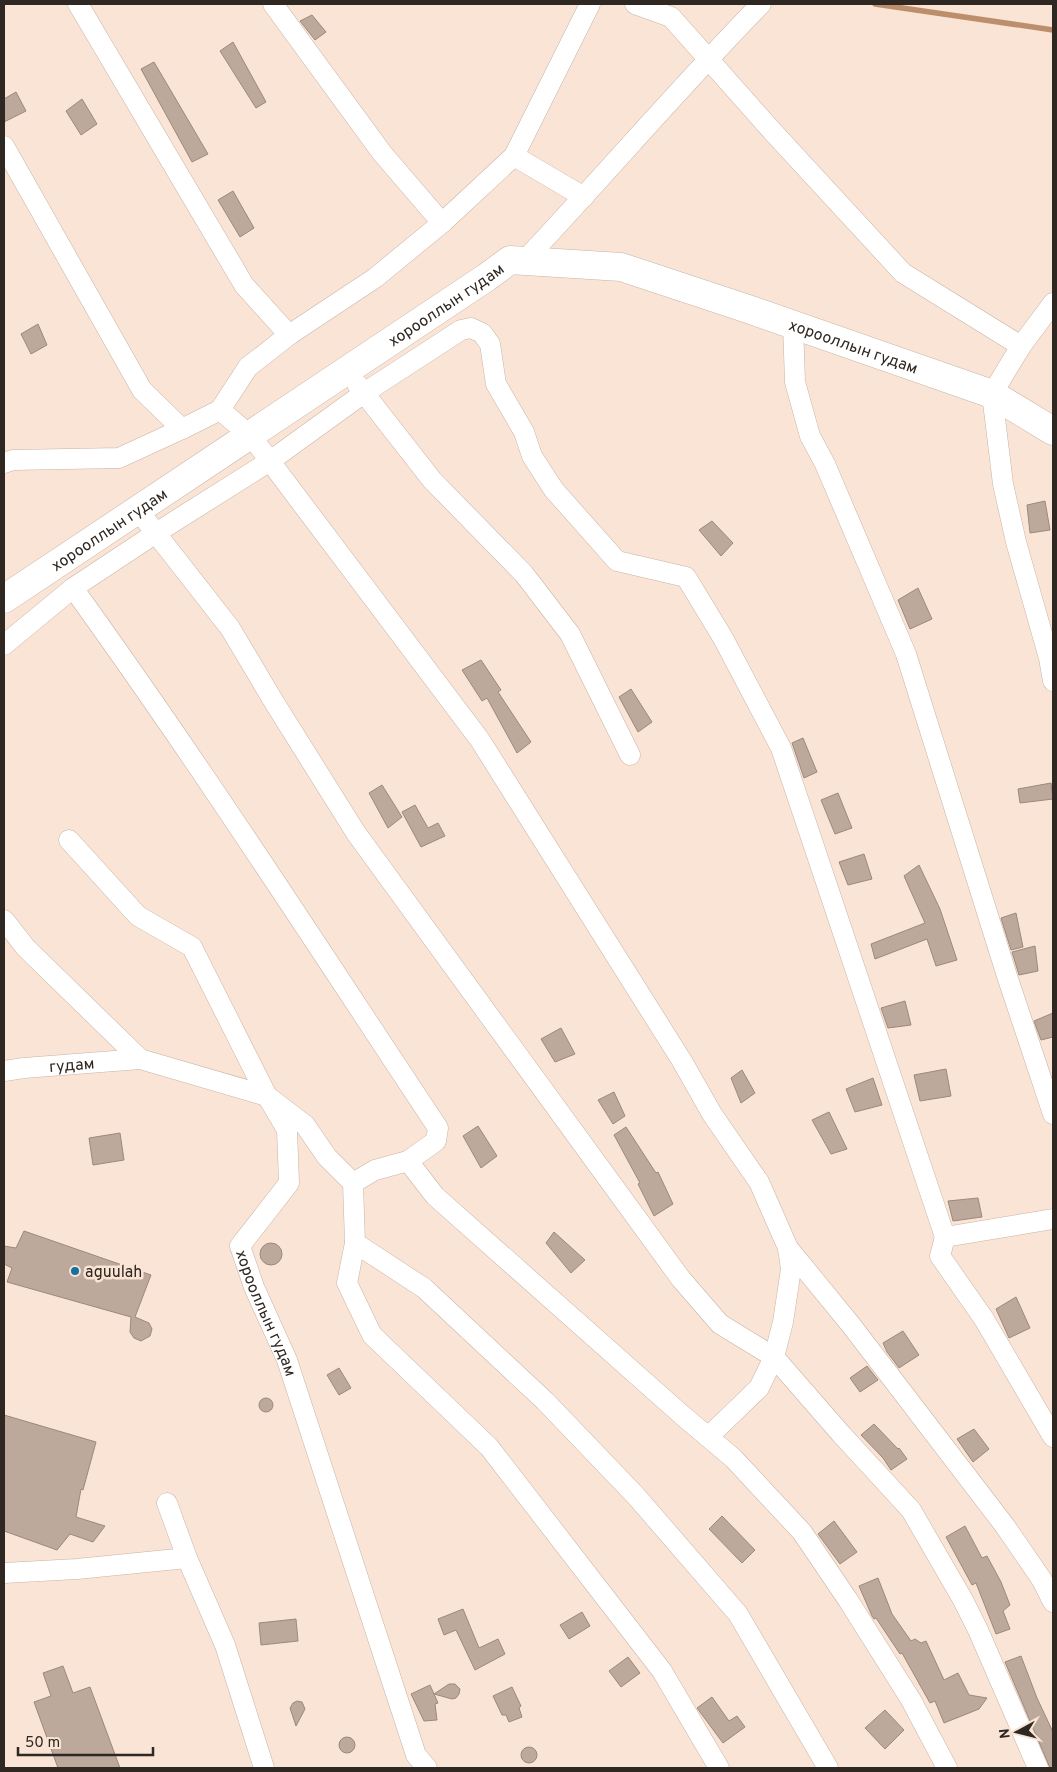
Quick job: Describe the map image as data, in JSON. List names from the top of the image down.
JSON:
{
  "streets": {
    "main road": ["хорооллын гудам"],
    "street": ["гудам"]
  },
  "places": ["aguulah"],
  "scale_bar": "50 m",
  "north": "left"
}
